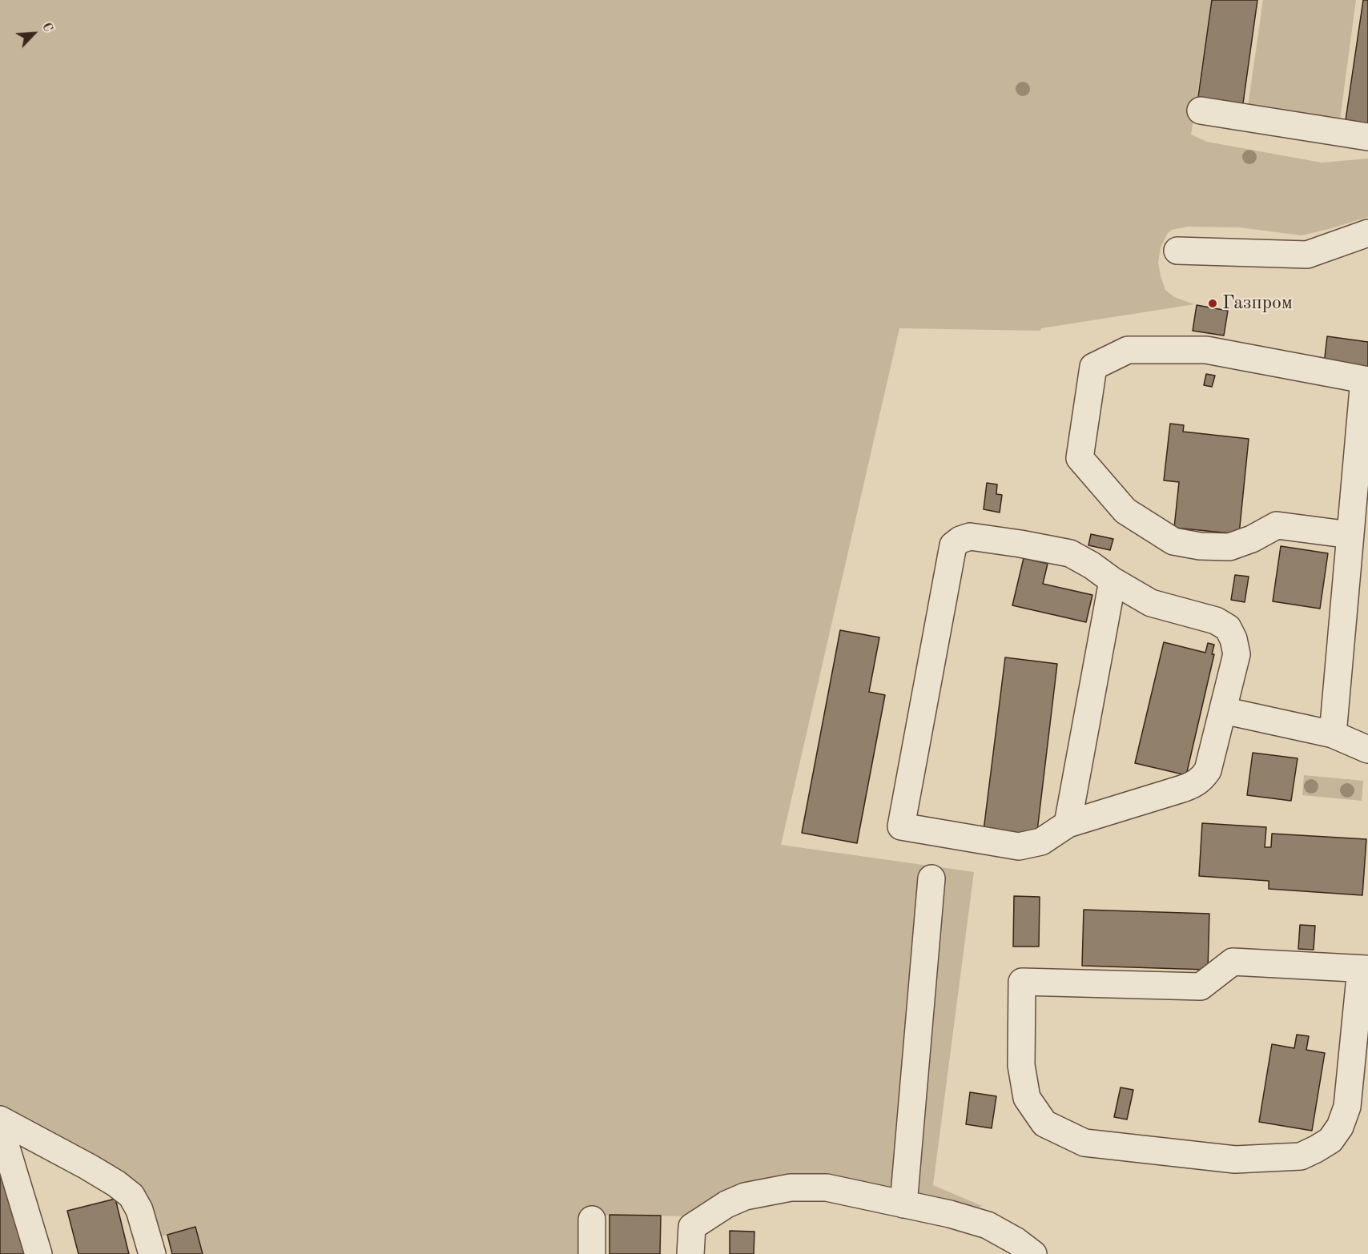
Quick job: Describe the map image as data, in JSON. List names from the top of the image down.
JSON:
{
  "places": ["Газпром"],
  "north": "top right"
}
